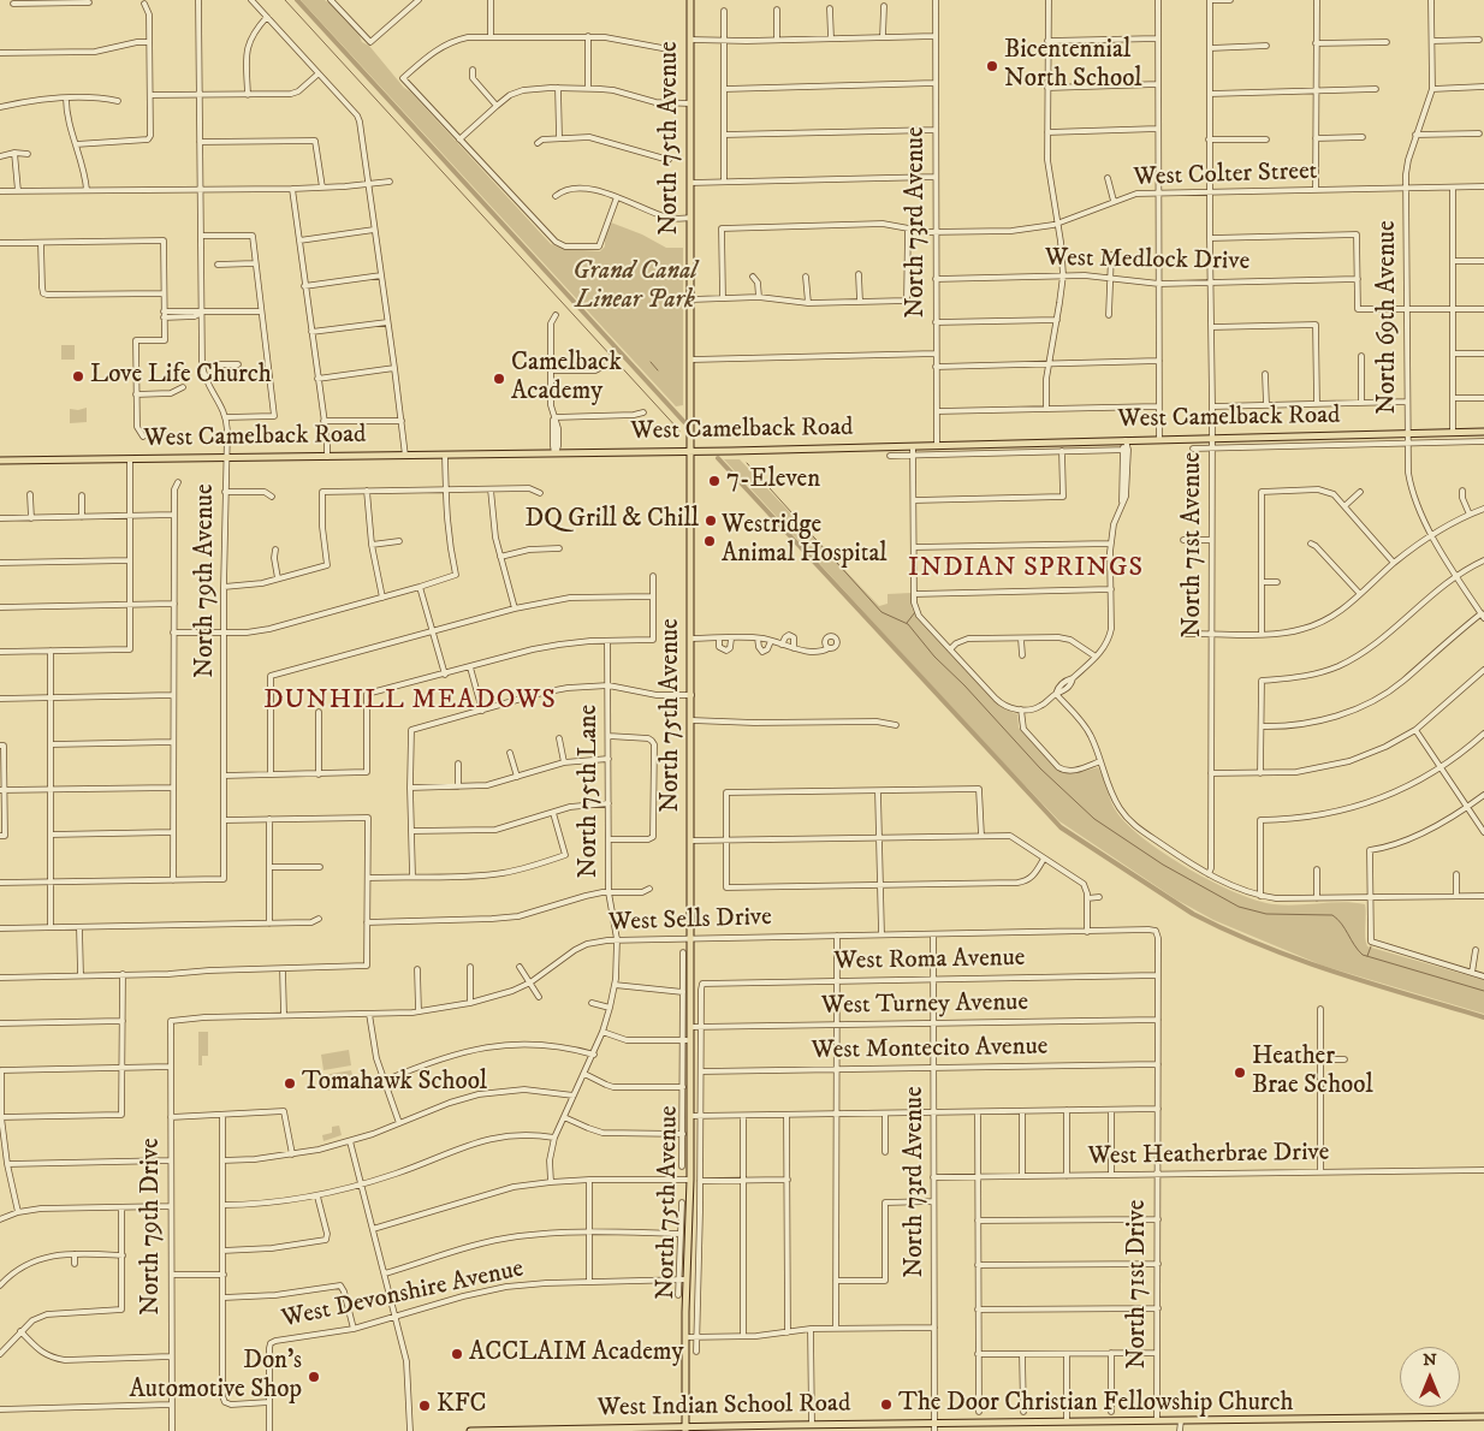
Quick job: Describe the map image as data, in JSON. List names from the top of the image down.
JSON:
{
  "streets": {
    "main road": ["North 75th Avenue", "West Camelback Road", "West Indian School Road"],
    "street": [
      "West Colter Street",
      "North 73rd Avenue",
      "West Medlock Drive",
      "North 69th Avenue",
      "North 71st Avenue",
      "North 79th Avenue",
      "North 75th Lane",
      "West Sells Drive",
      "West Roma Avenue",
      "West Turney Avenue",
      "West Montecito Avenue",
      "West Heatherbrae Drive",
      "North 79th Drive",
      "North 71st Drive",
      "West Devonshire Avenue"
    ]
  },
  "crossings": [
    ["North 75th Avenue", "West Camelback Road"],
    ["North 75th Avenue", "West Sells Drive"],
    ["North 75th Avenue", "West Roma Avenue"],
    ["North 75th Avenue", "West Turney Avenue"],
    ["North 75th Avenue", "West Montecito Avenue"],
    ["North 75th Avenue", "West Devonshire Avenue"],
    ["North 75th Avenue", "West Indian School Road"],
    ["West Colter Street", "North 73rd Avenue"],
    ["West Colter Street", "North 69th Avenue"],
    ["West Colter Street", "North 71st Avenue"],
    ["North 73rd Avenue", "West Medlock Drive"],
    ["North 73rd Avenue", "West Camelback Road"],
    ["North 73rd Avenue", "West Sells Drive"],
    ["North 73rd Avenue", "West Roma Avenue"],
    ["North 73rd Avenue", "West Turney Avenue"],
    ["North 73rd Avenue", "West Montecito Avenue"],
    ["North 73rd Avenue", "West Heatherbrae Drive"],
    ["North 73rd Avenue", "West Indian School Road"],
    ["West Medlock Drive", "North 71st Avenue"],
    ["North 69th Avenue", "West Camelback Road"],
    ["West Camelback Road", "North 71st Avenue"],
    ["West Camelback Road", "North 79th Avenue"],
    ["North 75th Lane", "West Sells Drive"],
    ["West Sells Drive", "North 79th Drive"],
    ["West Sells Drive", "North 71st Drive"],
    ["West Roma Avenue", "North 71st Drive"],
    ["West Turney Avenue", "North 71st Drive"],
    ["West Montecito Avenue", "North 71st Drive"],
    ["West Heatherbrae Drive", "North 71st Drive"],
    ["North 71st Drive", "West Indian School Road"]
  ],
  "districts": ["INDIAN SPRINGS", "DUNHILL MEADOWS"],
  "parks": ["Grand Canal Linear Park"],
  "places": [
    "Bicentennial North School",
    "Love Life Church",
    "Camelback Academy",
    "7-Eleven",
    "DQ Grill & Chill",
    "Westridge Animal Hospital",
    "Heather Brae School",
    "Tomahawk School",
    "ACCLAIM Academy",
    "Don's Automotive Shop",
    "The Door Christian Fellowship Church",
    "KFC"
  ],
  "north": "top"
}
